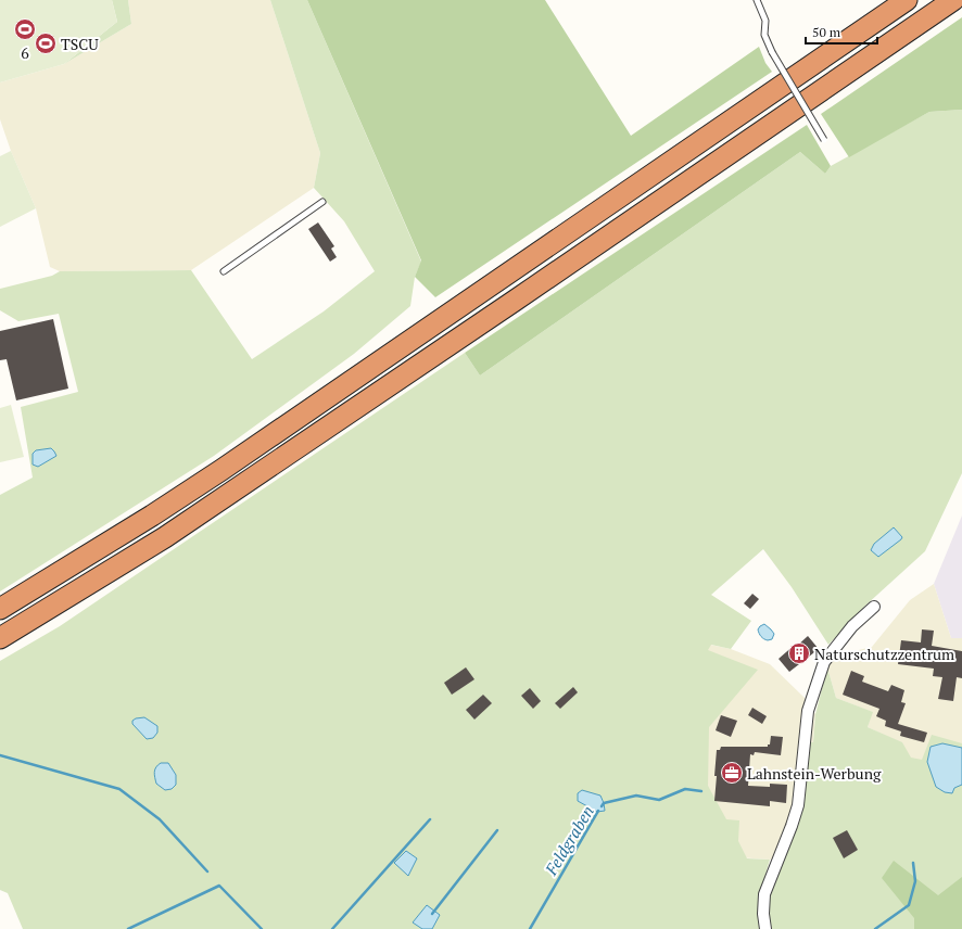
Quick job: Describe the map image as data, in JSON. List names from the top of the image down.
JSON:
{
  "water": ["Feldgraben"],
  "places": {
    "sports": ["6", "TSCU"],
    "building": ["Naturschutzzentrum"],
    "office": ["Lahnstein-Werbung"]
  },
  "scale_bar": "50 m"
}
